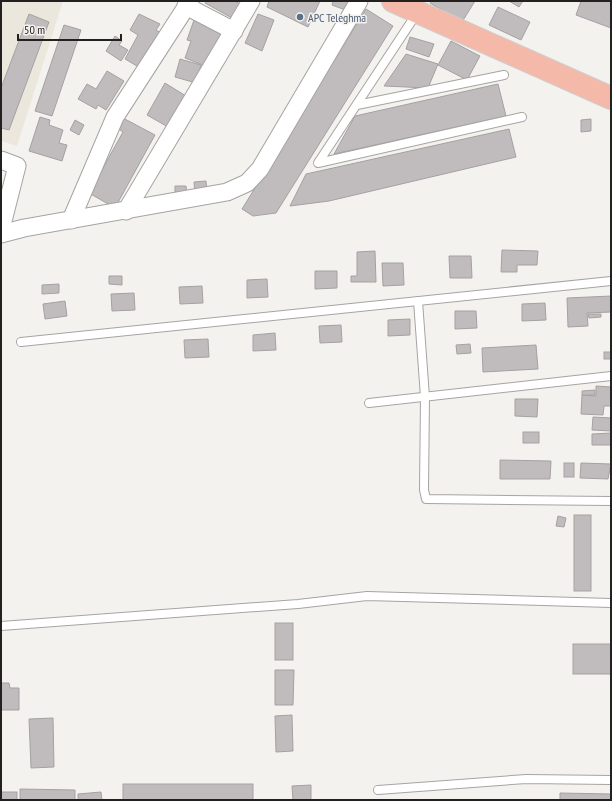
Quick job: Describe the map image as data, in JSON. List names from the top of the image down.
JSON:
{
  "places": ["APC Teleghma"],
  "scale_bar": "50 m"
}
